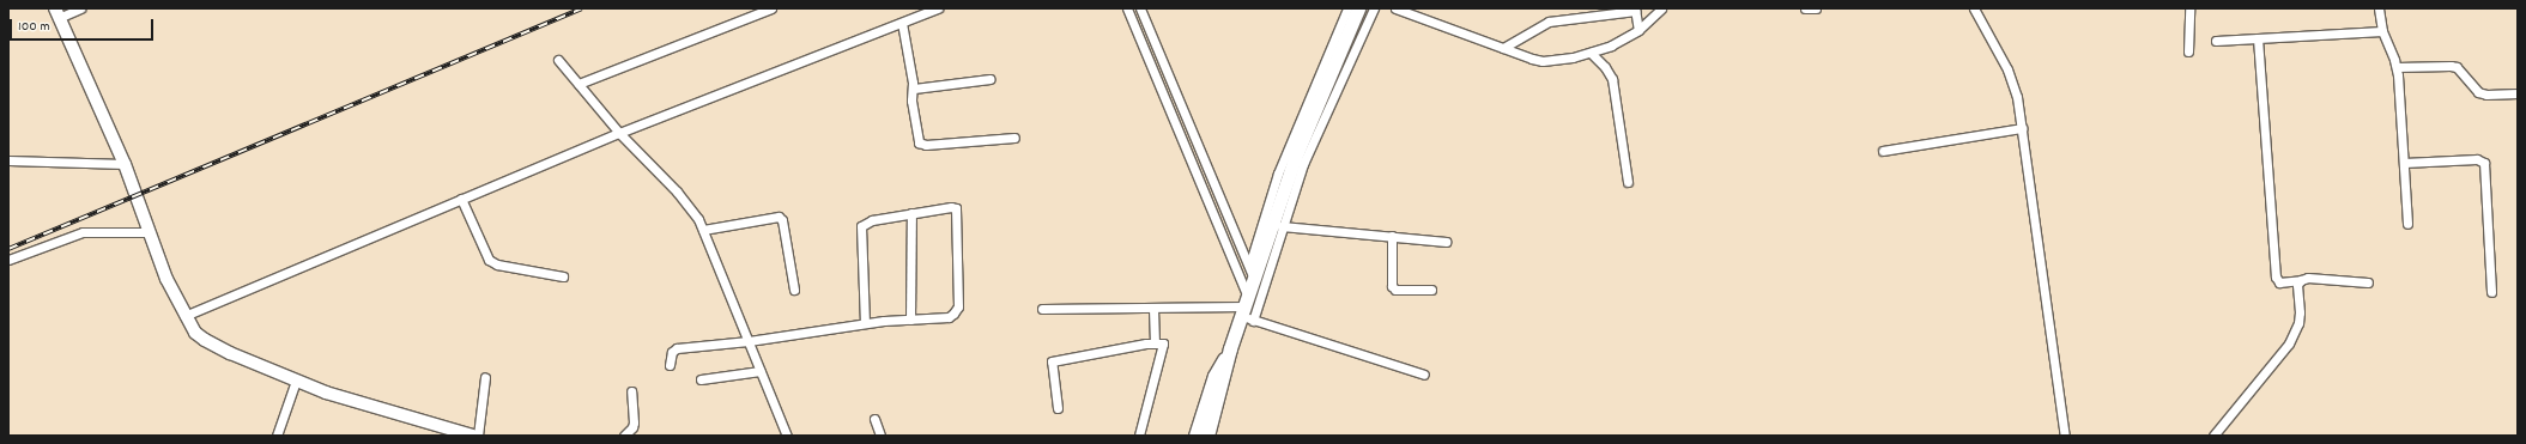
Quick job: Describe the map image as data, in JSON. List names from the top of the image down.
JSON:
{
  "scale_bar": "100 m"
}
